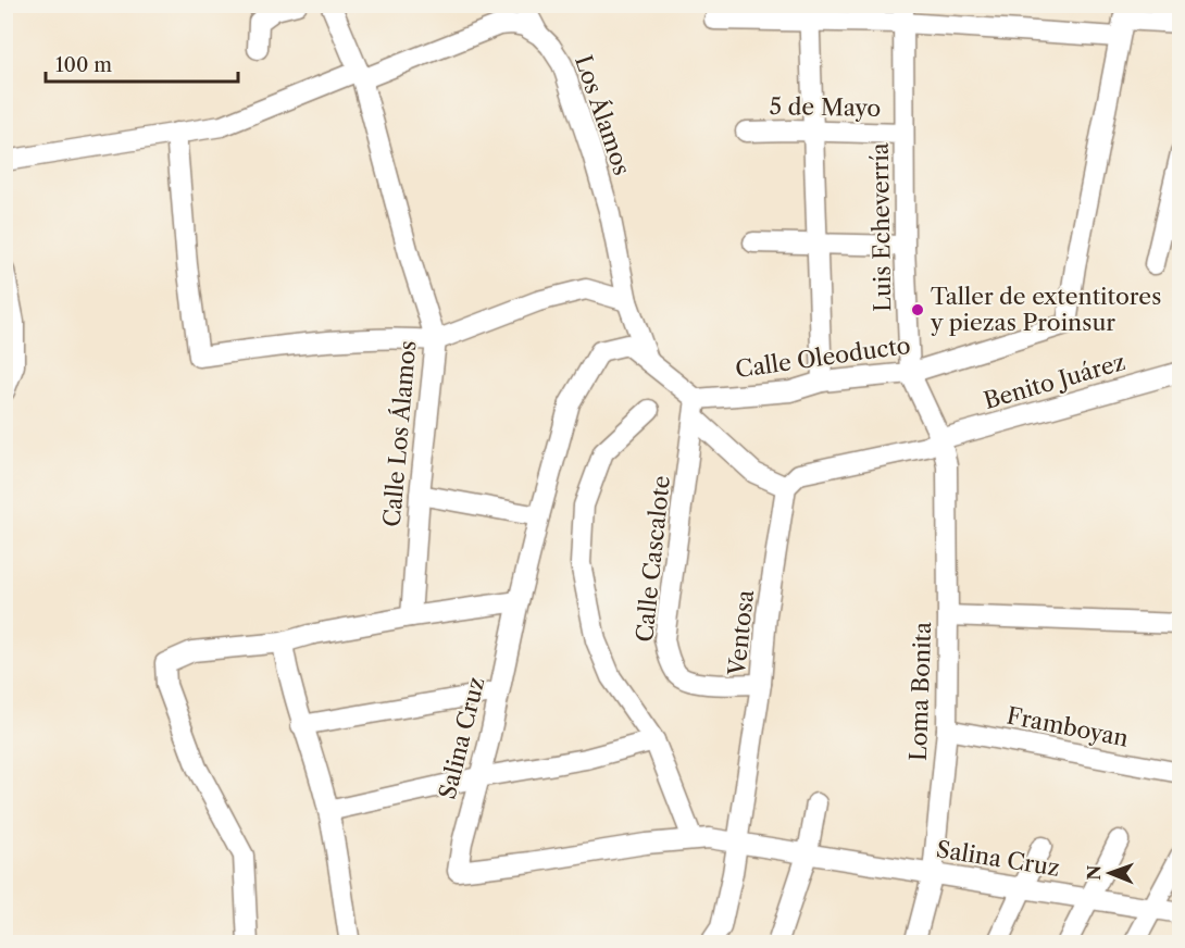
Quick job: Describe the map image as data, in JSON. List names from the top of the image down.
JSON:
{
  "streets": {
    "street": [
      "5 de Mayo",
      "Los Álamos",
      "Luis Echeverría",
      "Calle Oleoducto",
      "Benito Juárez",
      "Calle Los Álamos",
      "Calle Cascalote",
      "Ventosa",
      "Loma Bonita",
      "Framboyan",
      "Salina Cruz"
    ]
  },
  "crossings": [
    ["5 de Mayo", "Luis Echeverría"],
    ["Los Álamos", "Calle Los Álamos"],
    ["Los Álamos", "Salina Cruz"],
    ["Luis Echeverría", "Calle Oleoducto"],
    ["Luis Echeverría", "Benito Juárez"],
    ["Luis Echeverría", "Loma Bonita"],
    ["Calle Oleoducto", "Calle Cascalote"],
    ["Benito Juárez", "Loma Bonita"],
    ["Calle Cascalote", "Ventosa"],
    ["Ventosa", "Salina Cruz"],
    ["Loma Bonita", "Framboyan"],
    ["Loma Bonita", "Salina Cruz"]
  ],
  "places": ["Taller de extentitores y piezas Proinsur"],
  "scale_bar": "100 m",
  "north": "left"
}
